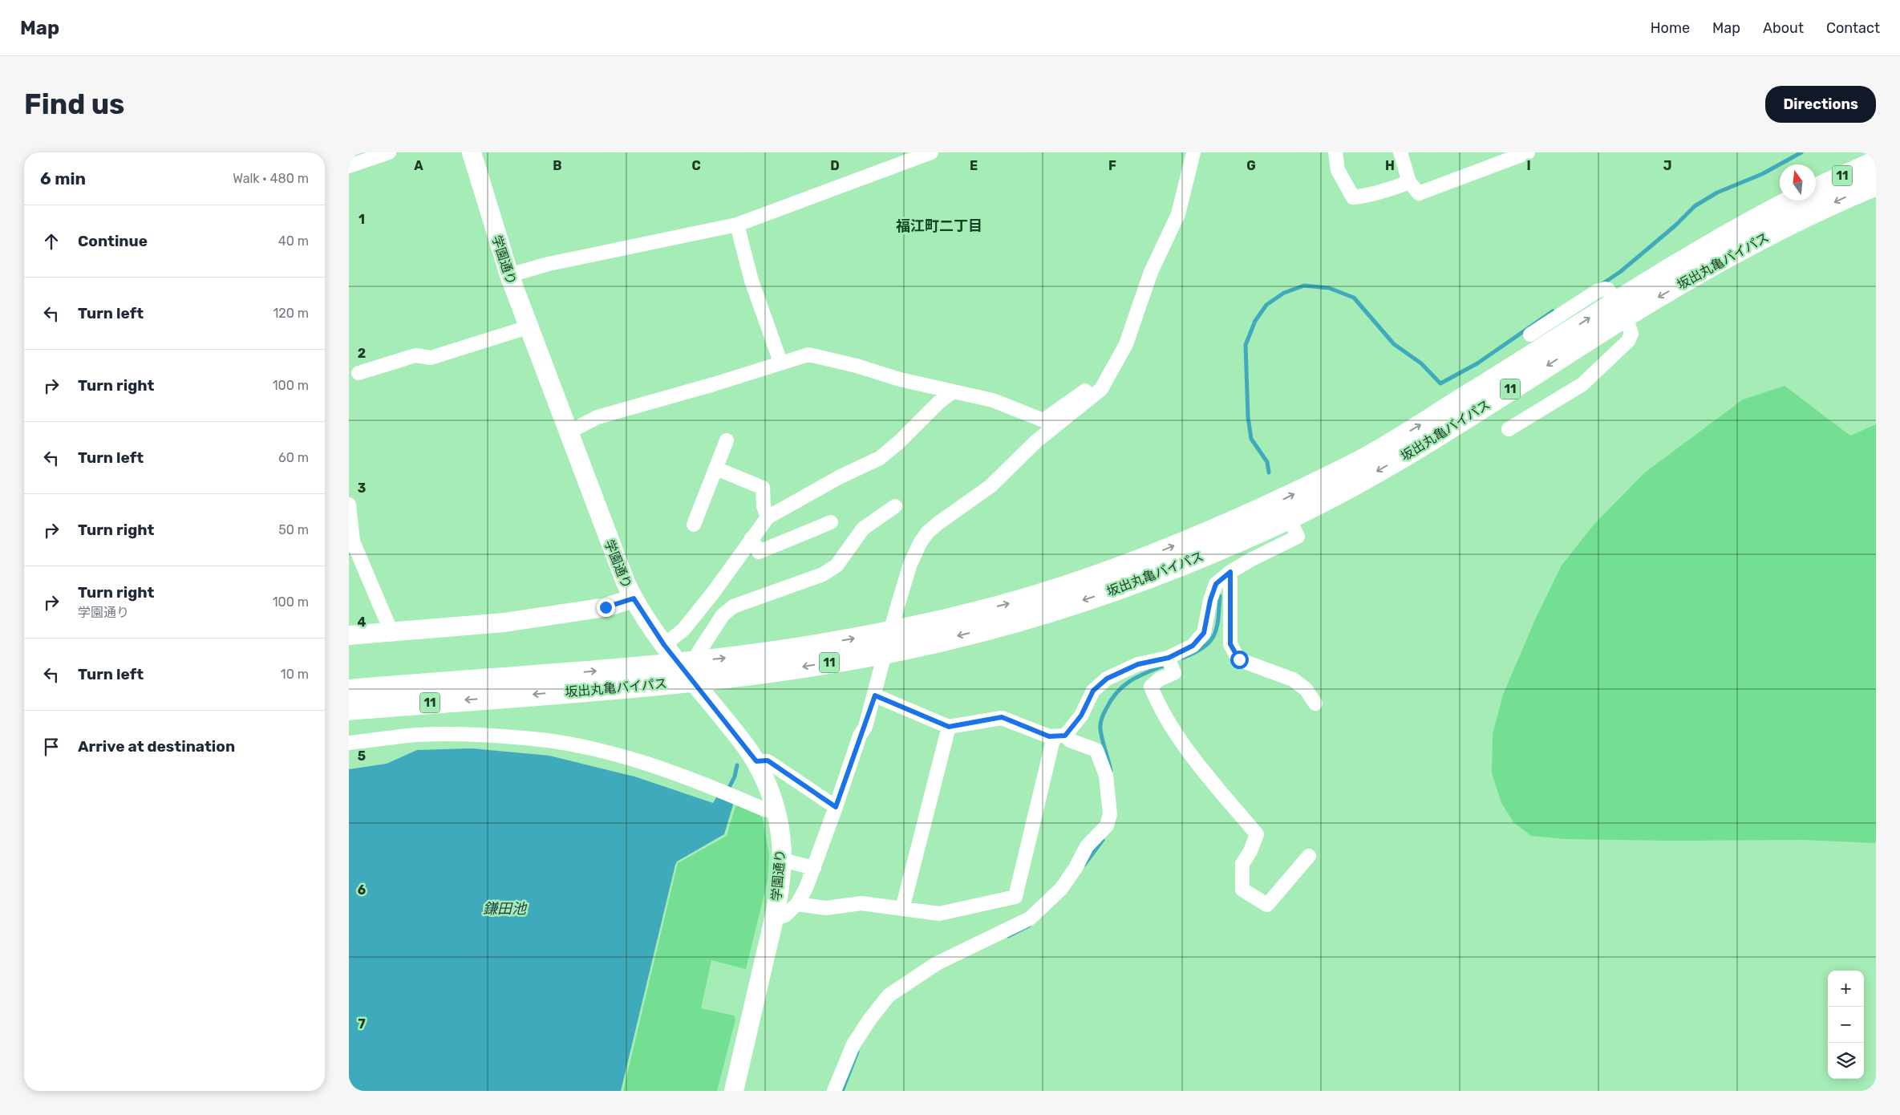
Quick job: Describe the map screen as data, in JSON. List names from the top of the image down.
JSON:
{
  "streets": {
    "highway": ["11", "坂出丸亀バイパス"],
    "street": ["学園通り"]
  },
  "districts": ["福江町二丁目"],
  "water": ["鎌田池"],
  "north": "top",
  "page": {
    "header": "Map",
    "nav": [
      "Home",
      "Map",
      "About",
      "Contact"
    ],
    "buttons": "Directions",
    "title": "Find us",
    "heading": ["6 min", "Walk · 480 m"],
    "list": [
      ["Continue", "40 m"],
      ["Turn left", "120 m"],
      ["Turn right", "100 m"],
      ["Turn left", "60 m"],
      ["Turn right", "50 m"],
      ["Turn right", "学園通り", "100 m"],
      ["Turn left", "10 m"],
      "Arrive at destination"
    ],
    "map_buttons": ["+", "−"]
  },
  "grid": {
    "columns": [
      "A",
      "B",
      "C",
      "D",
      "E",
      "F",
      "G",
      "H",
      "I",
      "J"
    ],
    "rows": [
      "1",
      "2",
      "3",
      "4",
      "5",
      "6",
      "7"
    ]
  }
}
